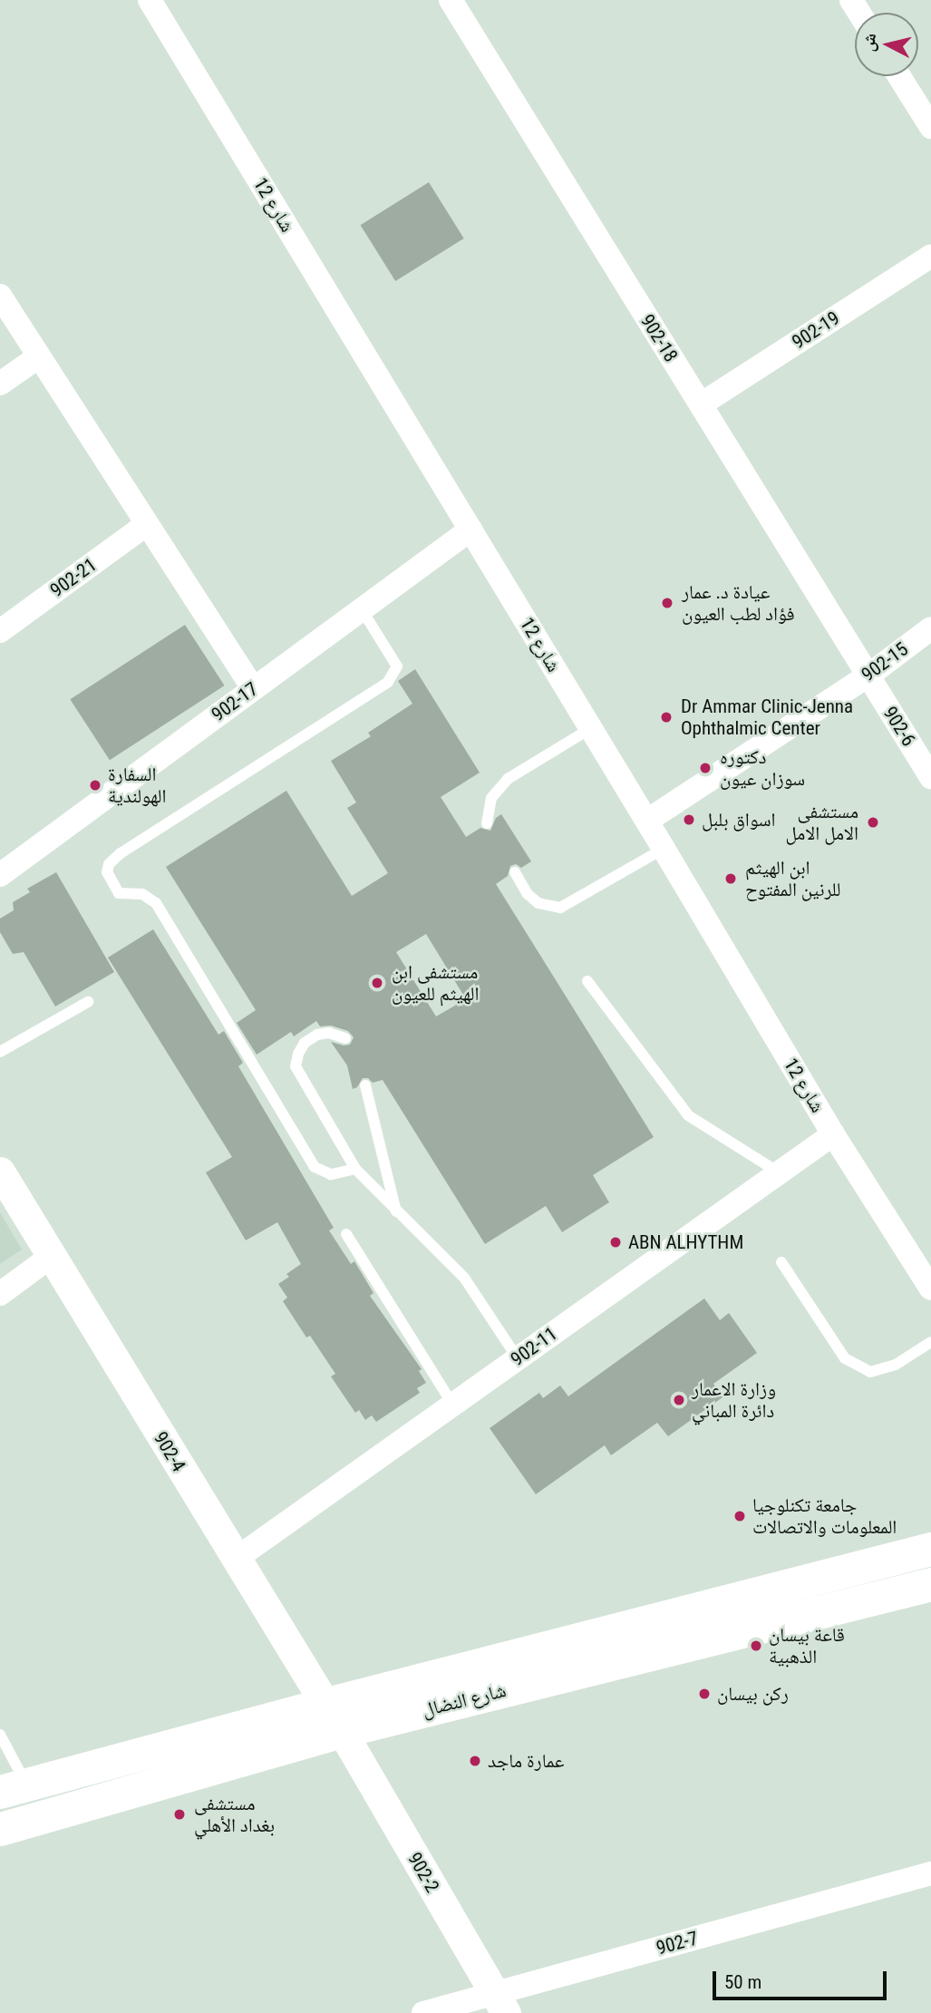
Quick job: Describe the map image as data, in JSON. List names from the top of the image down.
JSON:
{
  "streets": {
    "main road": ["شارع النضال"],
    "street": [
      "شارع 12",
      "902-19",
      "902-18",
      "902-21",
      "902-15",
      "902-17",
      "902-6",
      "902-11",
      "902-4",
      "902-2",
      "902-7"
    ]
  },
  "crossings": [
    ["شارع 12", "902-15"],
    ["شارع 12", "902-17"],
    ["شارع 12", "902-11"],
    ["902-19", "902-18"],
    ["902-18", "902-15"],
    ["902-18", "902-6"],
    ["902-15", "902-6"],
    ["902-11", "902-4"],
    ["902-4", "شارع النضال"],
    ["902-4", "902-2"],
    ["شارع النضال", "902-2"],
    ["902-2", "902-7"]
  ],
  "places": [
    "عيادة د. عمار فؤاد لطب العيون",
    "Dr Ammar Clinic-Jenna Ophthalmic Center",
    "دكتوره سوزان عيون",
    "السفارة الهولندية",
    "اسواق بلبل",
    "مستشفى الامل الامل",
    "ابن الهيثم للرنين المفتوح",
    "مستشفى ابن الهيثم للعيون",
    "ABN ALHYTHM",
    "وزارة الاعمار دائرة المباني",
    "جامعة تكنلوجيا المعلومات والاتصالات",
    "قاعة بيسان الذهبية",
    "ركن بيسان",
    "عمارة ماجد",
    "مستشفى بغداد الأهلي"
  ],
  "scale_bar": "50 m",
  "north": "left"
}
